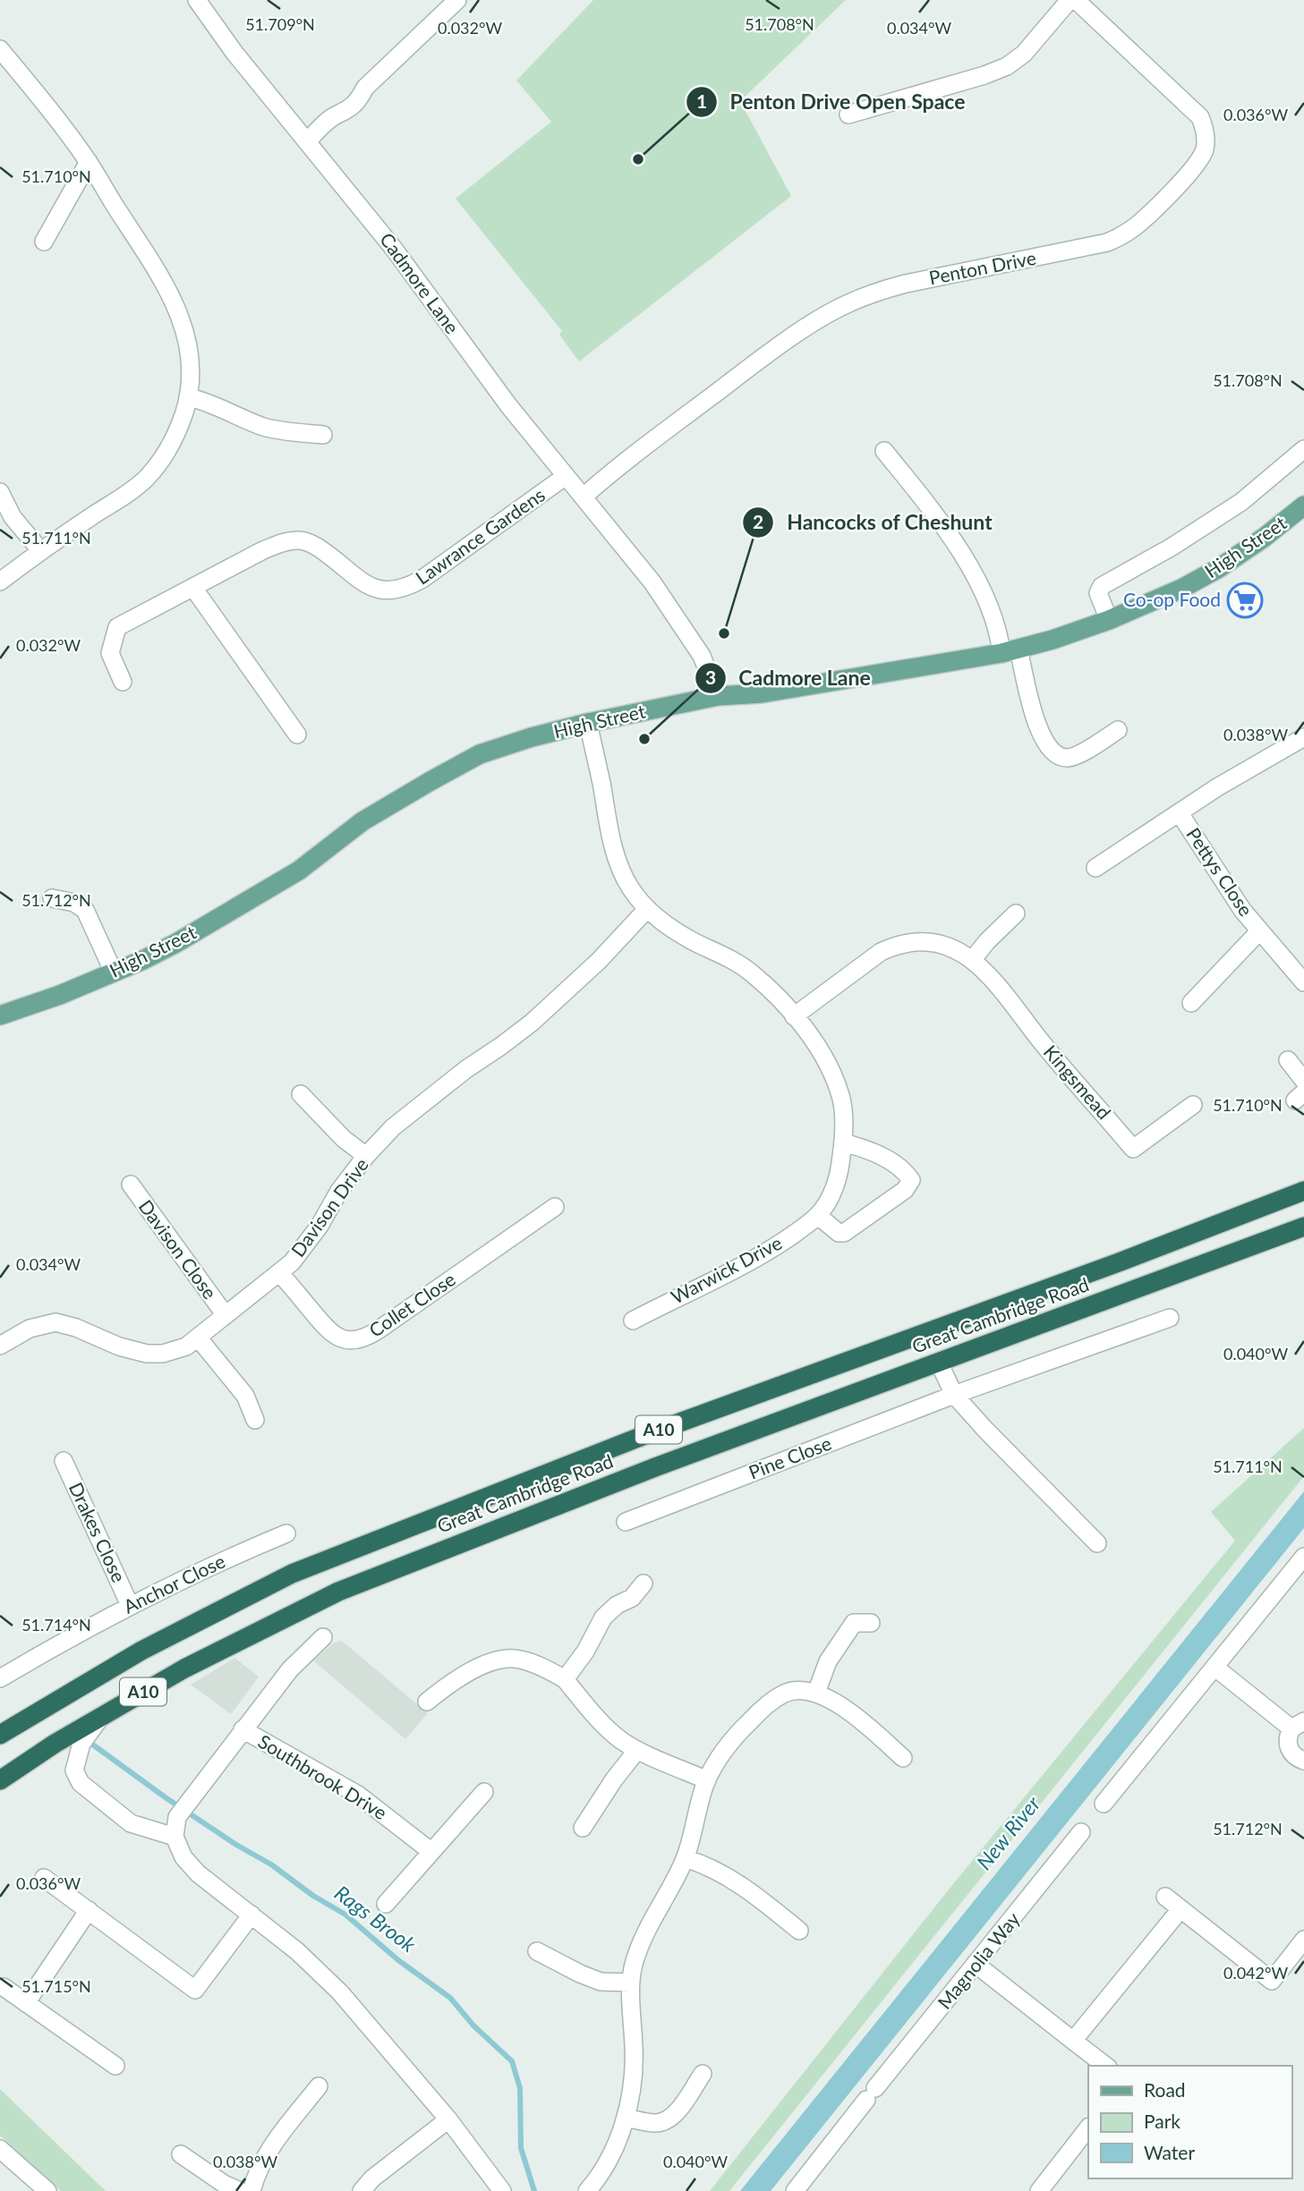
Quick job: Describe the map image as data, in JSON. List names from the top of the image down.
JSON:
{
  "streets": {
    "highway": ["Great Cambridge Road", "A10"],
    "main road": ["High Street"],
    "street": [
      "Penton Drive",
      "Cadmore Lane",
      "Lawrance Gardens",
      "Pettys Close",
      "Kingsmead",
      "Davison Drive",
      "Davison Close",
      "Warwick Drive",
      "Collet Close",
      "Pine Close",
      "Drakes Close",
      "Anchor Close",
      "Southbrook Drive",
      "Magnolia Way"
    ]
  },
  "crossings": [
    ["Penton Drive", "Cadmore Lane"],
    ["Cadmore Lane", "Lawrance Gardens"],
    ["Cadmore Lane", "High Street"],
    ["High Street", "Warwick Drive"],
    ["Kingsmead", "Warwick Drive"],
    ["Davison Drive", "Davison Close"],
    ["Davison Drive", "Warwick Drive"],
    ["Davison Drive", "Collet Close"],
    ["Drakes Close", "Anchor Close"]
  ],
  "water": ["New River", "Rags Brook"],
  "places": {
    "other": ["Penton Drive Open Space", "Hancocks of Cheshunt", "Cadmore Lane"],
    "supermarket": ["Co-op Food"]
  },
  "legend": ["Road", "Park", "Water"],
  "coordinates": [
    "51.709°N",
    "51.708°N",
    "0.034°W",
    "0.032°W",
    "0.036°W",
    "51.710°N",
    "51.711°N",
    "0.038°W",
    "51.712°N",
    "0.040°W",
    "51.714°N",
    "0.042°W",
    "51.715°N"
  ]
}
